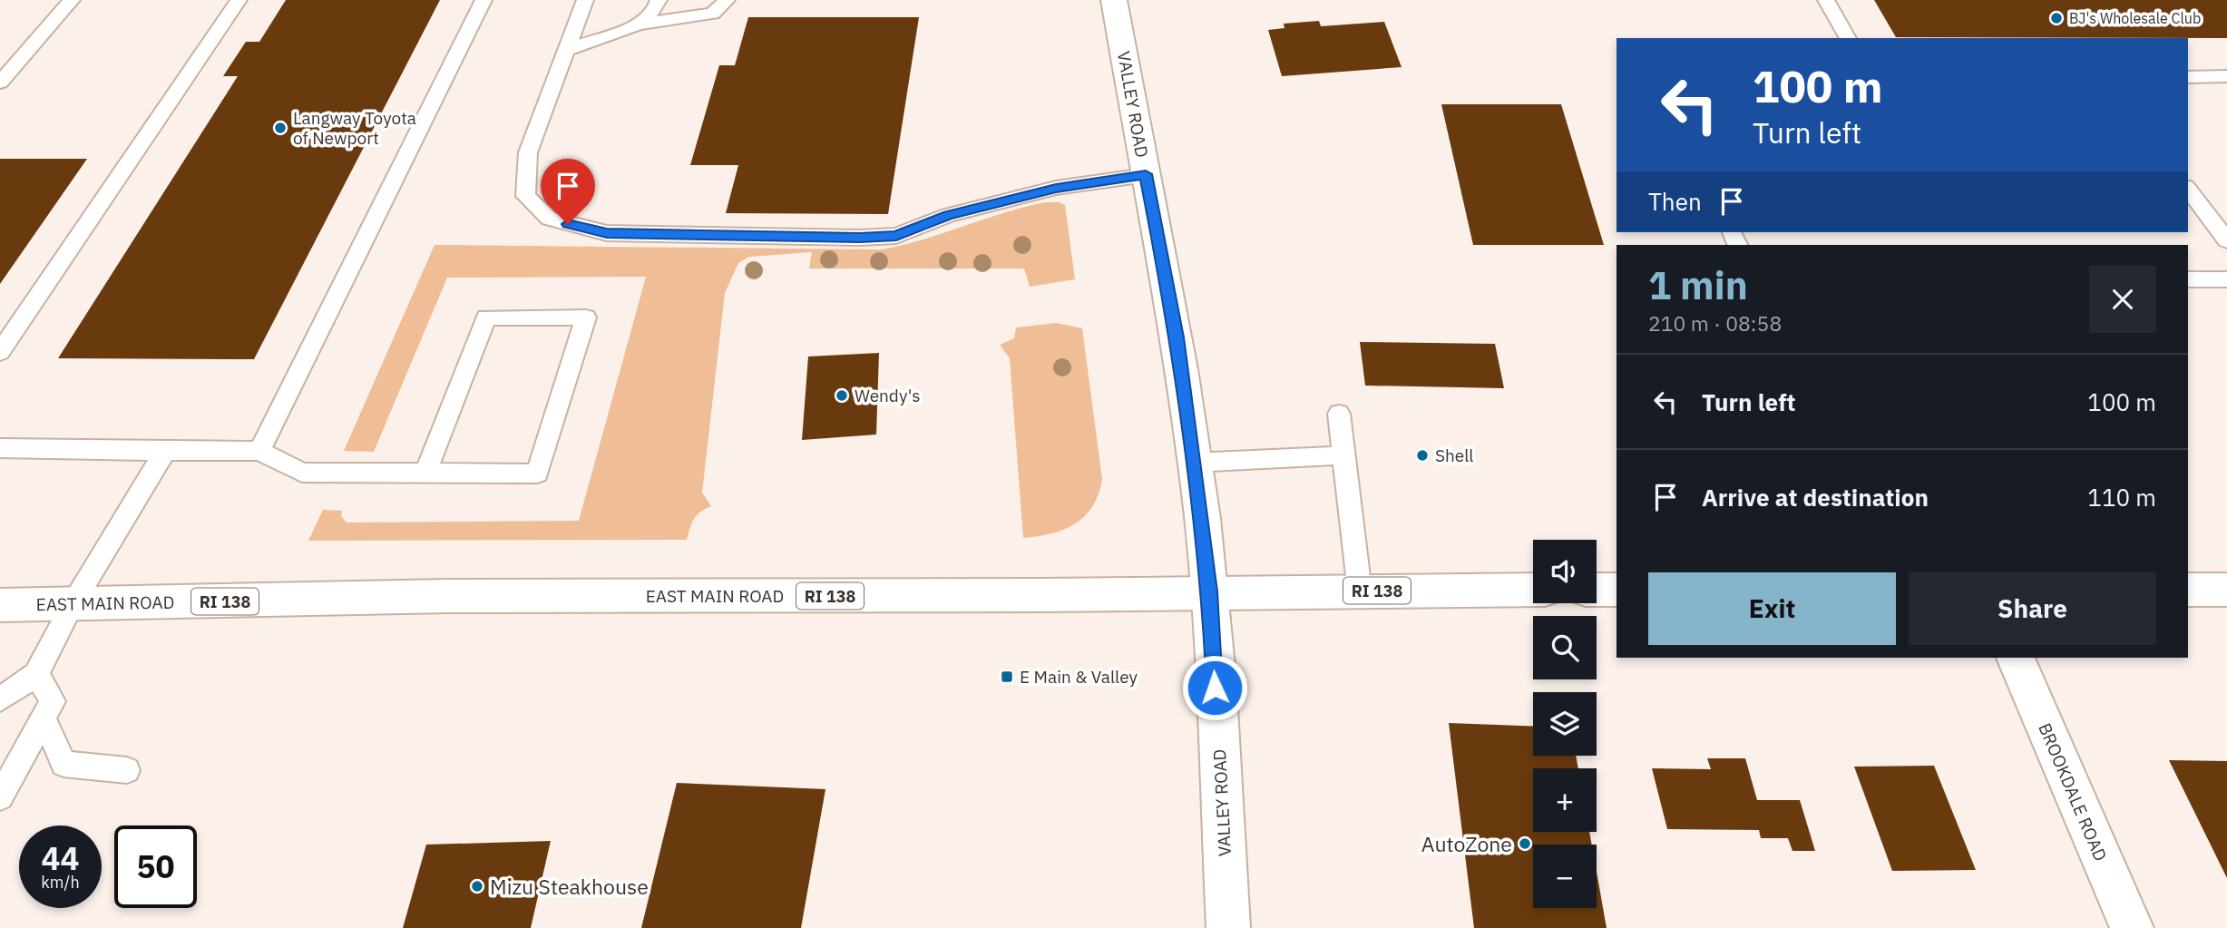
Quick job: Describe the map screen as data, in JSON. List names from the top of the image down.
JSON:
{
  "streets": {
    "main road": [
      "VALLEY ROAD",
      "RI 138",
      "EAST MAIN ROAD",
      "BROOKDALE ROAD"
    ]
  },
  "crossings": [
    ["VALLEY ROAD", "EAST MAIN ROAD"]
  ],
  "places": {
    "other": [
      "BJ's Wholesale Club",
      "Langway Toyota of Newport",
      "Wendy's",
      "Shell",
      "AutoZone",
      "Mizu Steakhouse"
    ],
    "transit": ["E Main & Valley"]
  },
  "page": {
    "turn": ["100 m", "Turn left"],
    "then": "Then",
    "heading": ["1 min", "210 m · 08:58"],
    "list": [
      {
        "name": "Turn left",
        "value": "100 m"
      },
      {
        "name": "Arrive at destination",
        "value": "110 m"
      }
    ],
    "map_buttons": ["+", "−"],
    "buttons": ["Exit", "Share"],
    "speed": "44 km/h",
    "limit": "50"
  }
}
